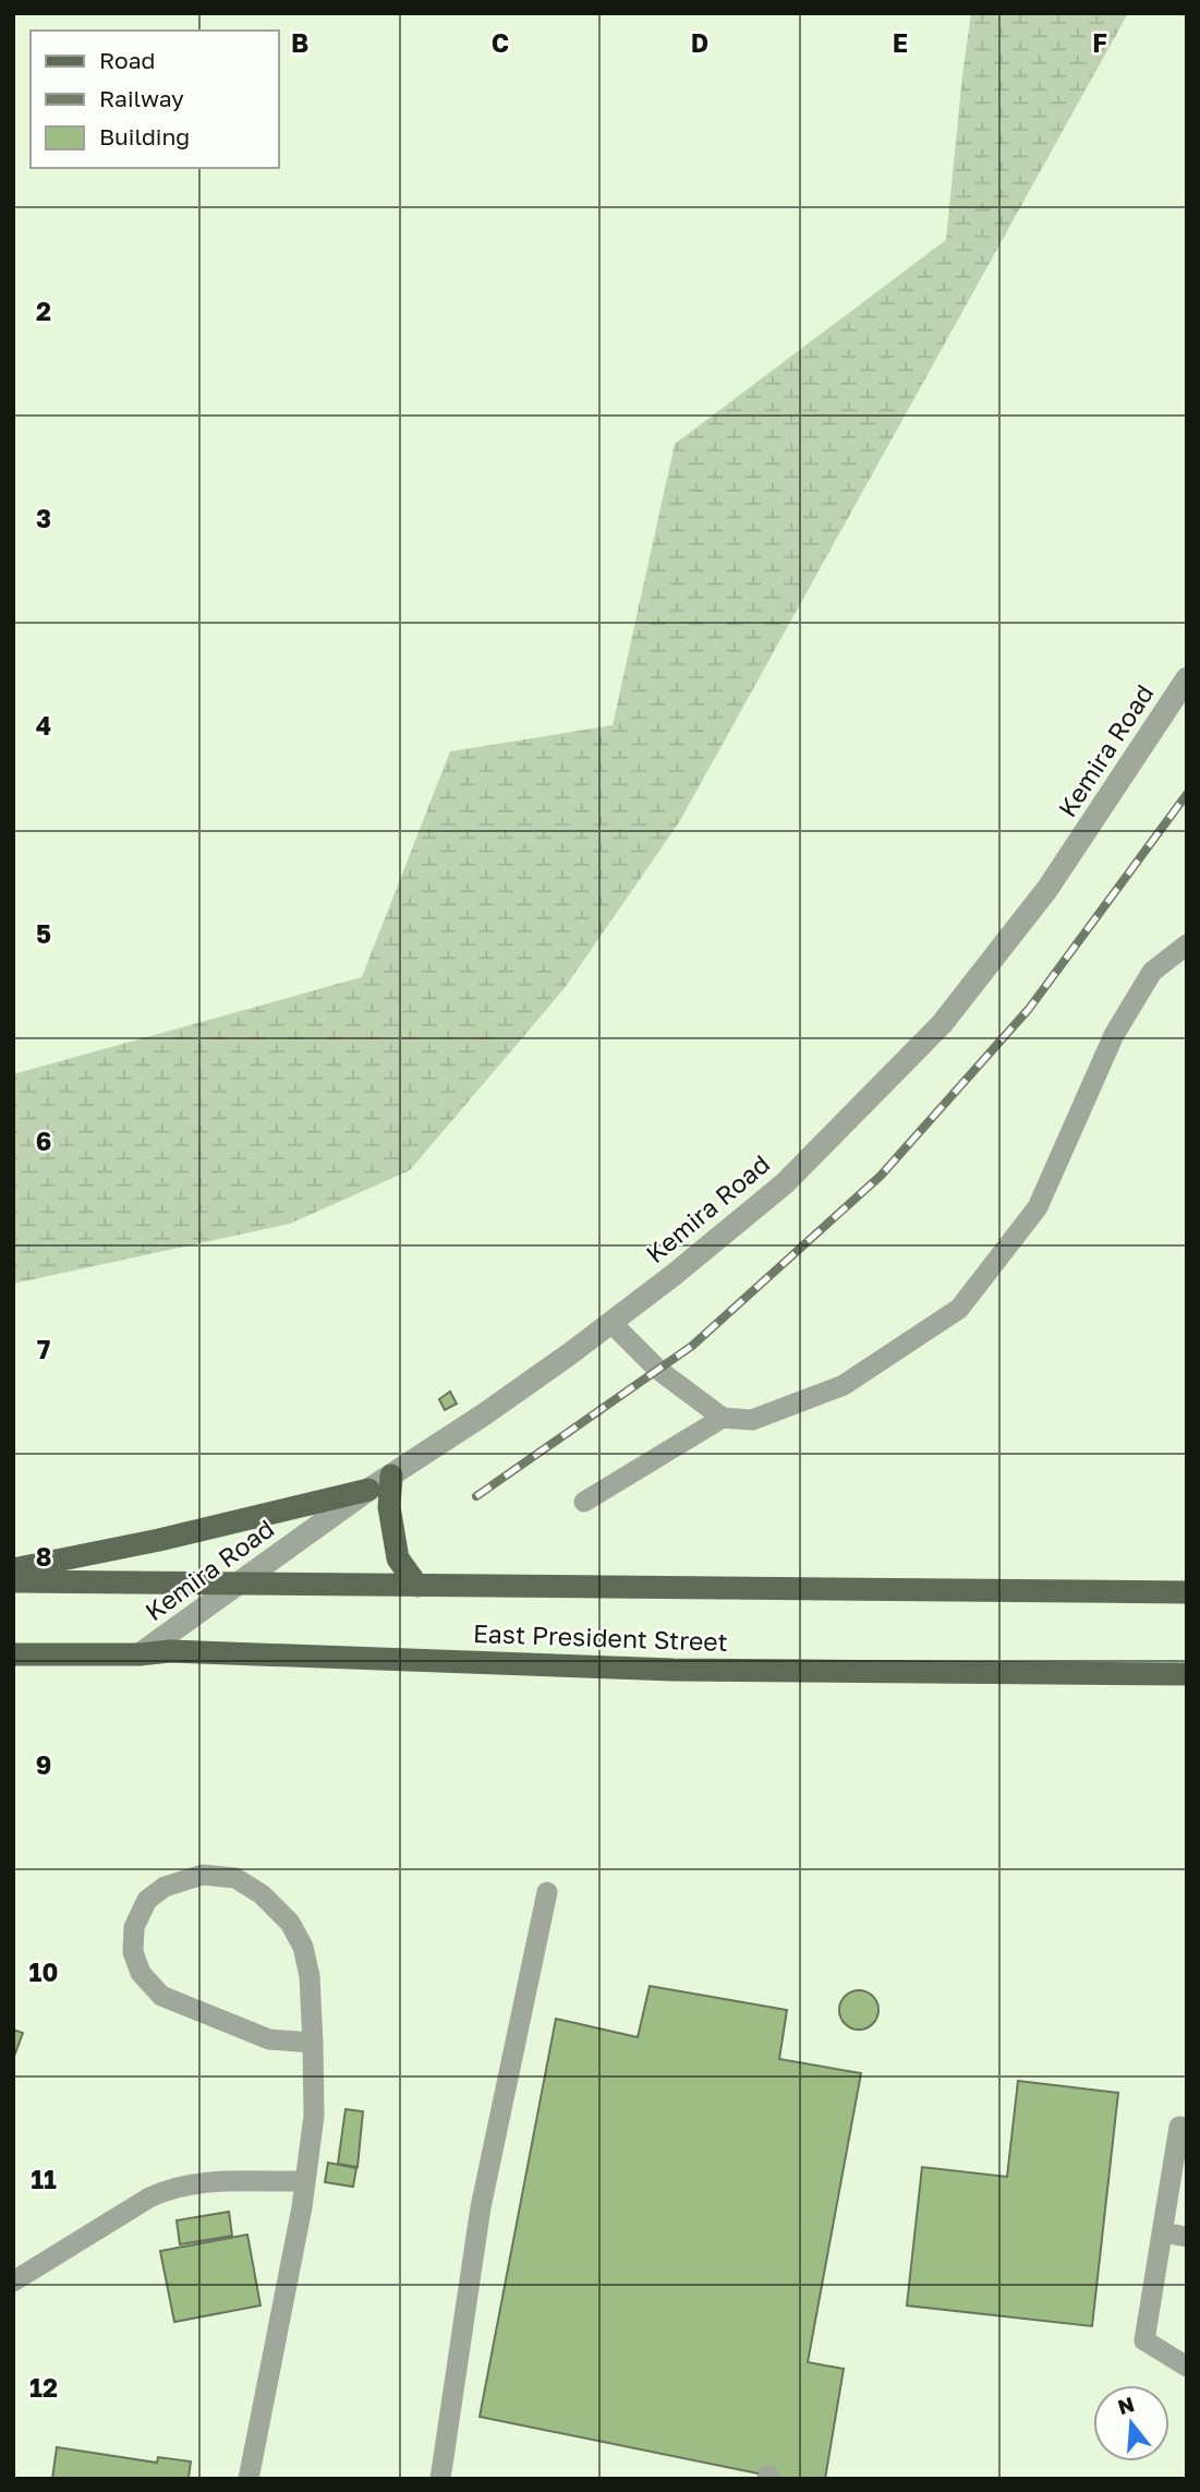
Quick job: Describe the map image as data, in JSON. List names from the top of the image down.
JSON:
{
  "streets": {
    "main road": ["East President Street"],
    "street": ["Kemira Road"]
  },
  "crossings": [
    ["Kemira Road", "East President Street"]
  ],
  "legend": ["Road", "Railway", "Building"],
  "north": "top",
  "grid": {
    "columns": [
      "B",
      "C",
      "D",
      "E",
      "F"
    ],
    "rows": [
      "2",
      "3",
      "4",
      "5",
      "6",
      "7",
      "8",
      "9",
      "10",
      "11",
      "12"
    ]
  }
}
